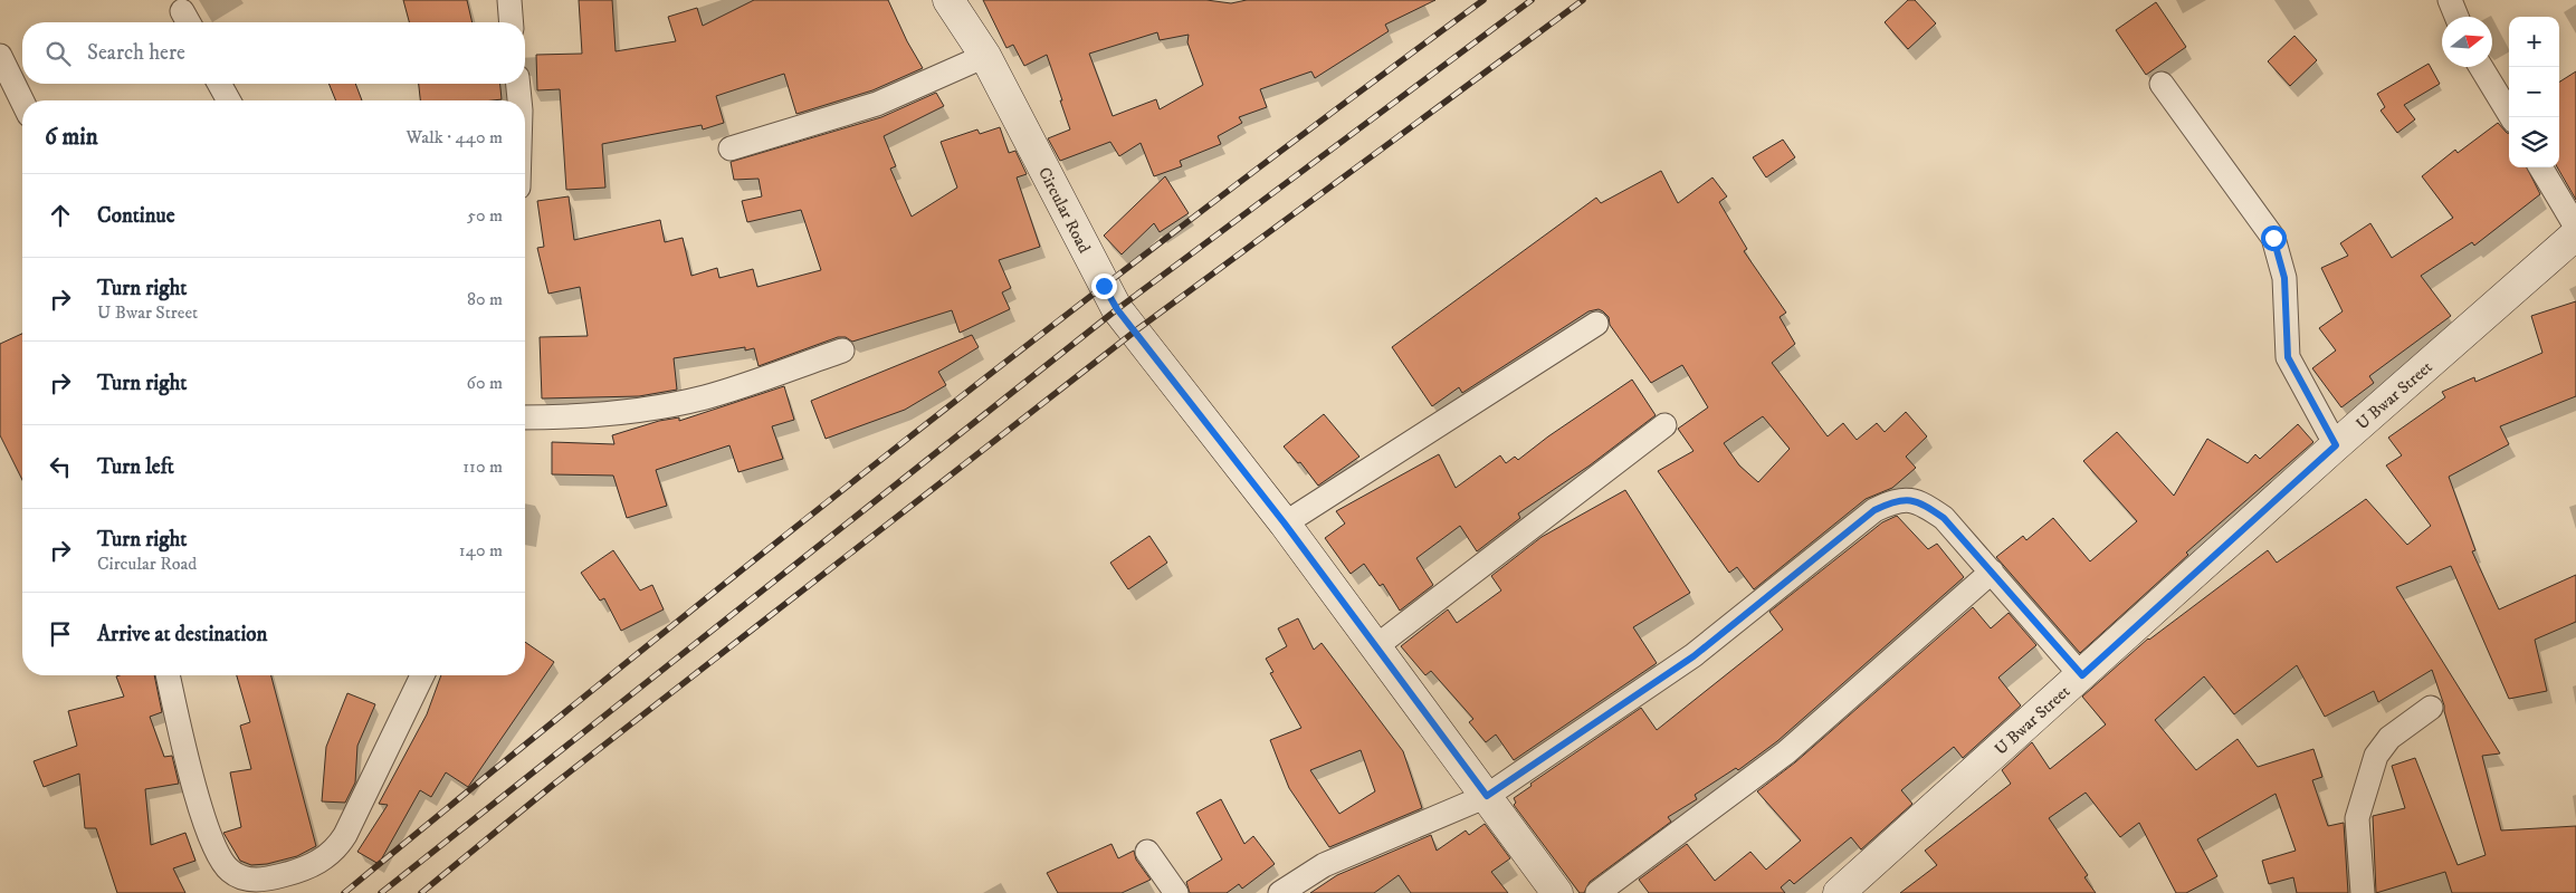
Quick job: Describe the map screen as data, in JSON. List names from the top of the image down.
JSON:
{
  "streets": {
    "street": ["Circular Road", "U Bwar Street"]
  },
  "north": "right",
  "page": {
    "map_buttons": ["+", "−"],
    "search": "Search here",
    "heading": ["6 min", "Walk · 440 m"],
    "list": [
      ["Continue", "50 m"],
      ["Turn right", "U Bwar Street", "80 m"],
      ["Turn right", "60 m"],
      ["Turn left", "110 m"],
      ["Turn right", "Circular Road", "140 m"],
      "Arrive at destination"
    ]
  }
}
